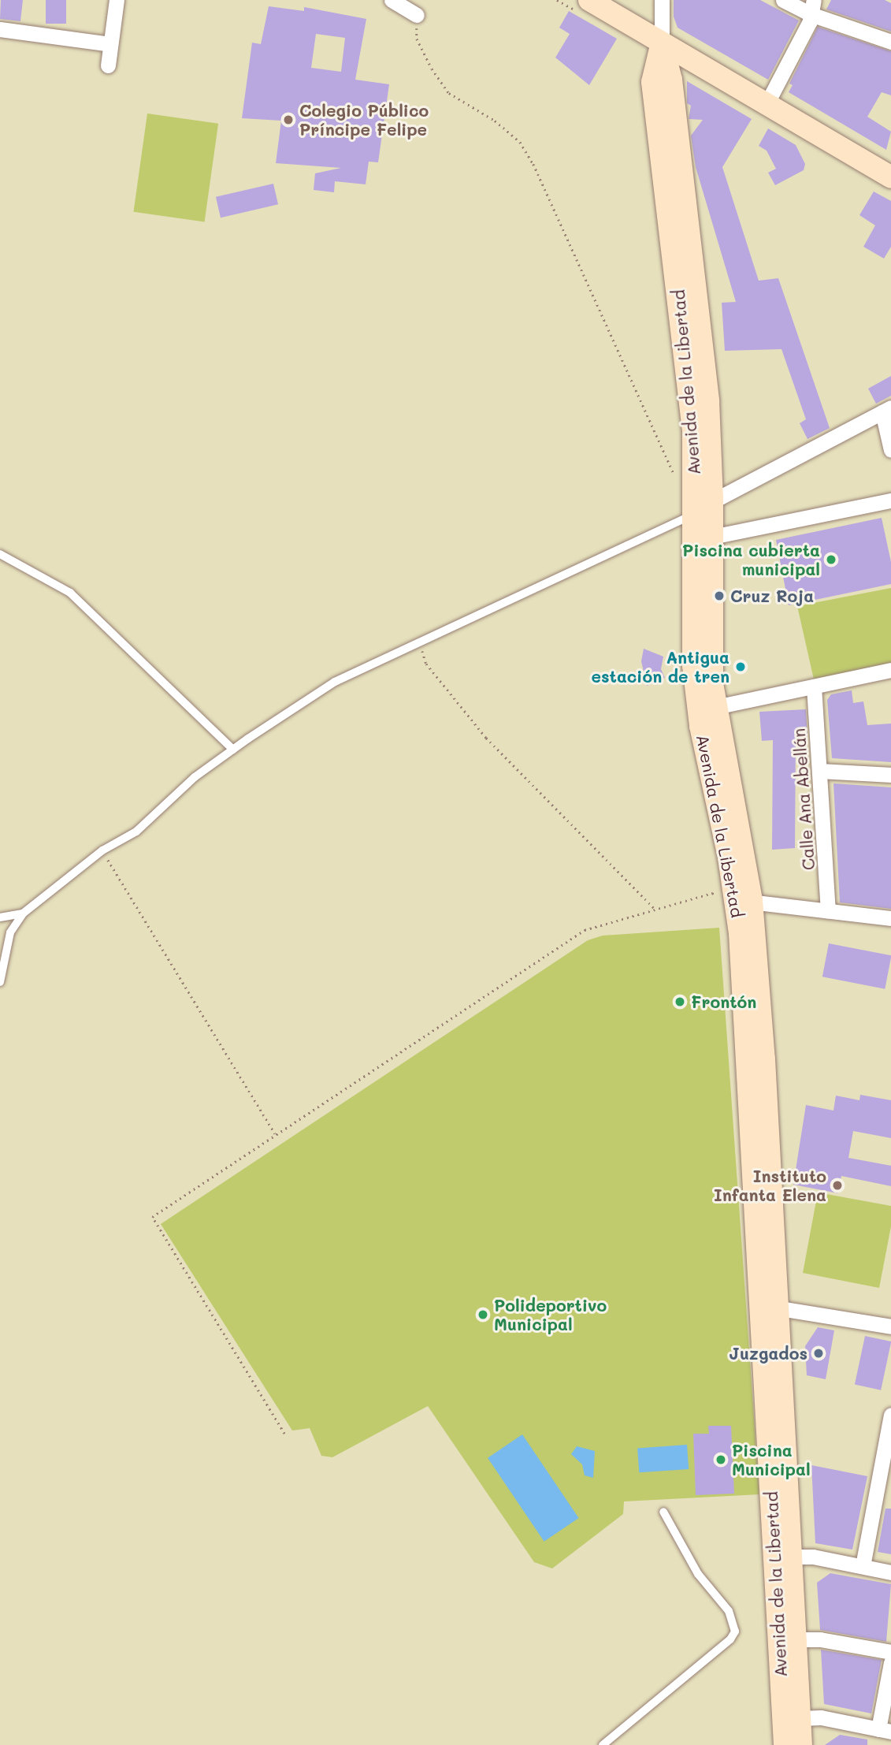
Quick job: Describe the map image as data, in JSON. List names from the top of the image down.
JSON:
{
  "streets": {
    "main road": ["Avenida de la Libertad"],
    "street": ["Calle Ana Abellán"]
  },
  "places": [
    "Colegio Público Príncipe Felipe",
    "Piscina cubierta municipal",
    "Cruz Roja",
    "Antigua estación de tren",
    "Frontón",
    "Instituto Infanta Elena",
    "Polideportivo Municipal",
    "Juzgados",
    "Piscina Municipal"
  ]
}
